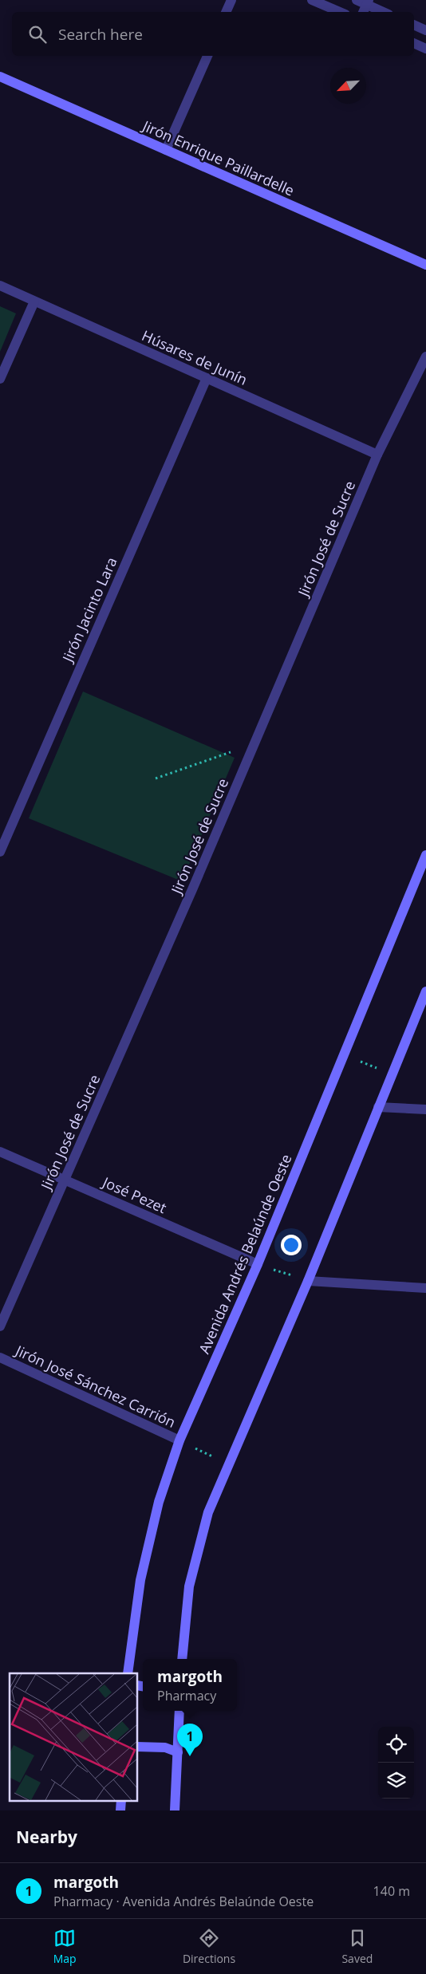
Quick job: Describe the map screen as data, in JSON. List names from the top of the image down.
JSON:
{
  "streets": {
    "street": [
      "Jirón Enrique Paillardelle",
      "Húsares de Junín",
      "Jirón José de Sucre",
      "Jirón Jacinto Lara",
      "José Pezet",
      "Avenida Andrés Belaúnde Oeste",
      "Jirón José Sánchez Carrión"
    ]
  },
  "crossings": [
    ["Húsares de Junín", "Jirón José de Sucre"],
    ["Húsares de Junín", "Jirón Jacinto Lara"],
    ["Jirón José de Sucre", "José Pezet"],
    ["José Pezet", "Avenida Andrés Belaúnde Oeste"],
    ["Avenida Andrés Belaúnde Oeste", "Jirón José Sánchez Carrión"]
  ],
  "north": "bottom left",
  "page": {
    "search": "Search here",
    "popup": ["margoth", "Pharmacy"],
    "pins": "1",
    "heading": "Nearby",
    "list": [
      {
        "mark": "1",
        "name": "margoth",
        "note": "Pharmacy · Avenida Andrés Belaúnde Oeste",
        "value": "140 m"
      }
    ],
    "nav": ["Map", "Directions", "Saved"]
  }
}
